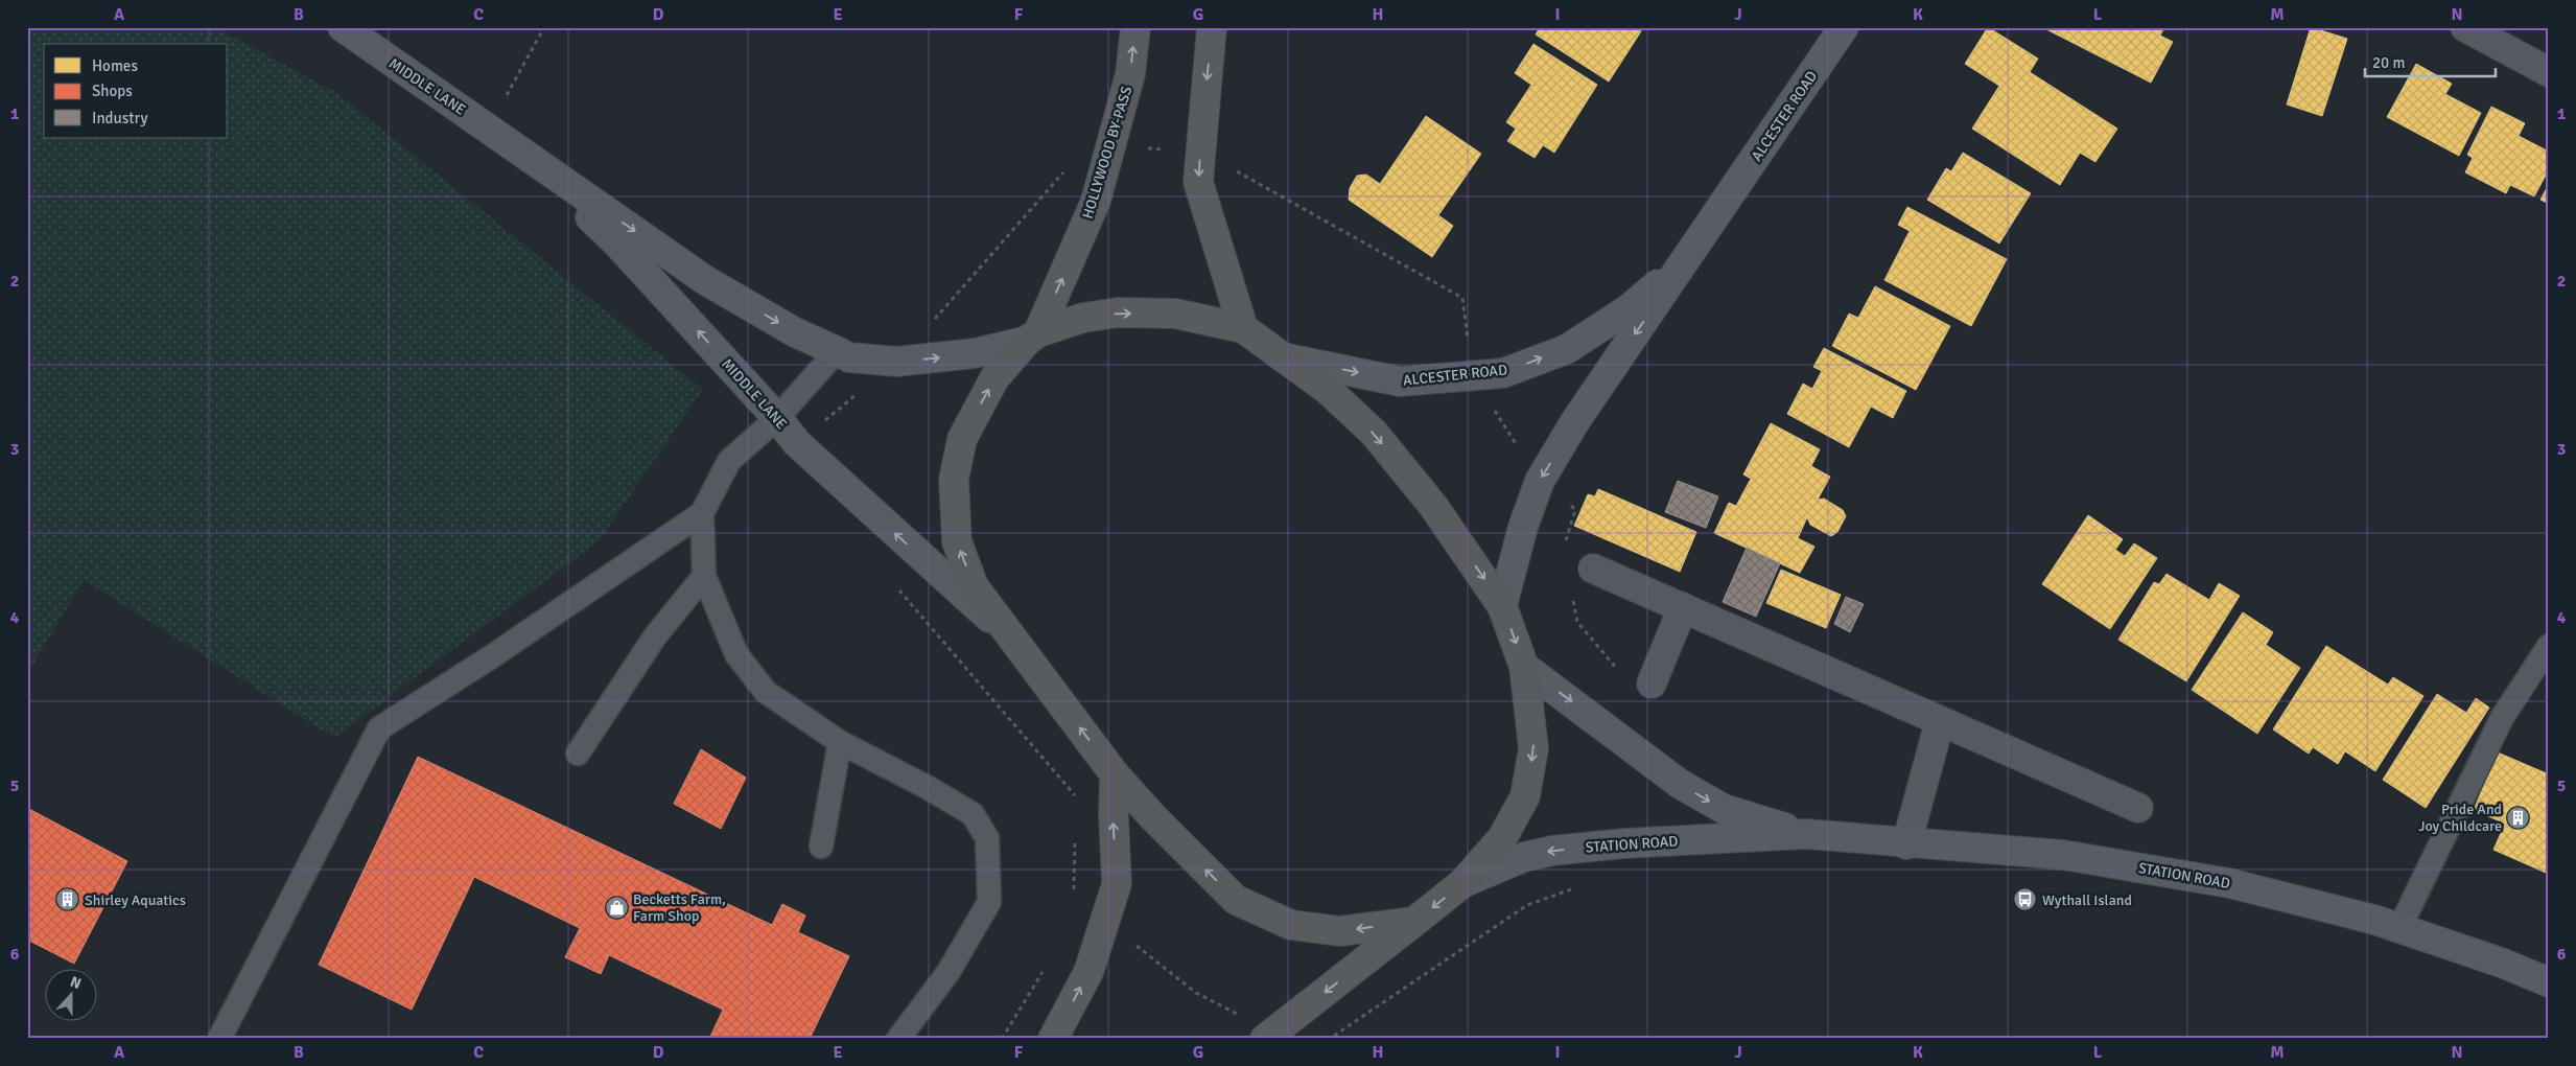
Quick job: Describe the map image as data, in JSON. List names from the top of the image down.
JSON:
{
  "streets": {
    "highway": ["HOLLYWOOD BY-PASS"],
    "street": ["MIDDLE LANE", "ALCESTER ROAD", "STATION ROAD"]
  },
  "crossings": [
    ["MIDDLE LANE", "HOLLYWOOD BY-PASS"]
  ],
  "places": {
    "building": ["Pride And Joy Childcare", "Shirley Aquatics"],
    "bus stop": ["Wythall Island"],
    "shop": ["Becketts Farm, Farm Shop"]
  },
  "legend": ["Homes", "Shops", "Industry"],
  "scale_bar": "20 m",
  "north": "top",
  "grid": {
    "columns": [
      "A",
      "B",
      "C",
      "D",
      "E",
      "F",
      "G",
      "H",
      "I",
      "J",
      "K",
      "L",
      "M",
      "N"
    ],
    "rows": [
      "1",
      "2",
      "3",
      "4",
      "5",
      "6"
    ]
  }
}
